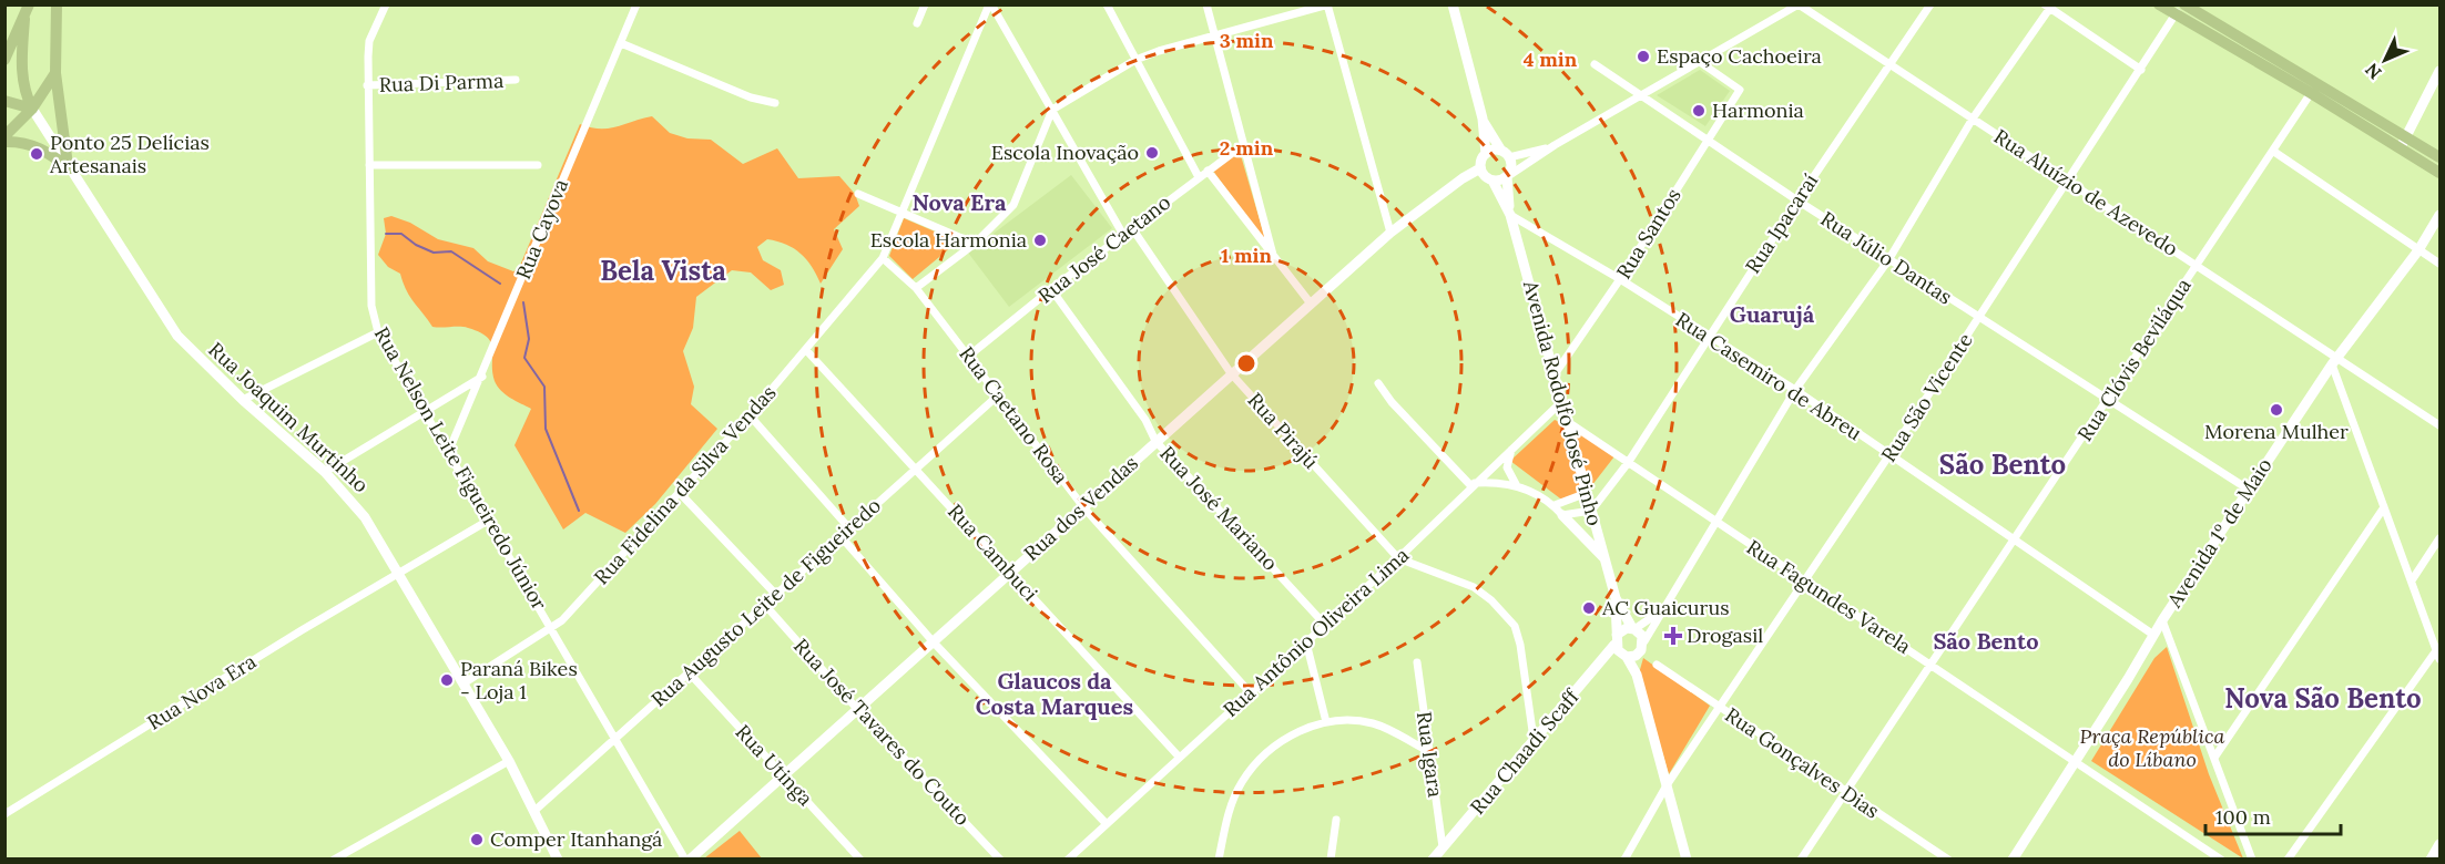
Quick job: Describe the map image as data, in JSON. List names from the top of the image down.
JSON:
{
  "streets": {
    "main road": [
      "Avenida Rodolfo José Pinho",
      "Rua Joaquim Murtinho",
      "Rua dos Vendas",
      "Avenida 1º de Maio",
      "Rua Chaadi Scaff"
    ],
    "street": [
      "Rua Di Parma",
      "Rua Aluízio de Azevedo",
      "Rua Ipacaraí",
      "Rua Cayova",
      "Rua Santos",
      "Rua José Caetano",
      "Rua Júlio Dantas",
      "Rua Clóvis Beviláqua",
      "Rua Casemiro de Abreu",
      "Rua São Vicente",
      "Rua Caetano Rosa",
      "Rua Pirajú",
      "Rua Nelson Leite Figueiredo Júnior",
      "Rua Fidelina da Silva Vendas",
      "Rua José Mariano",
      "Rua Cambuci",
      "Rua Fagundes Varela",
      "Rua Augusto Leite de Figueiredo",
      "Rua Antônio Oliveira Lima",
      "Rua Nova Era",
      "Rua José Tavares do Couto",
      "Rua Igara",
      "Rua Gonçalves Dias",
      "Rua Utinga"
    ]
  },
  "crossings": [
    ["Rua Di Parma", "Rua Nelson Leite Figueiredo Júnior"],
    ["Rua Aluízio de Azevedo", "Rua Ipacaraí"],
    ["Rua Aluízio de Azevedo", "Rua Clóvis Beviláqua"],
    ["Rua Aluízio de Azevedo", "Rua São Vicente"],
    ["Rua Aluízio de Azevedo", "Avenida 1º de Maio"],
    ["Rua Ipacaraí", "Rua Júlio Dantas"],
    ["Rua Ipacaraí", "Rua Casemiro de Abreu"],
    ["Rua Ipacaraí", "Avenida Rodolfo José Pinho"],
    ["Rua Ipacaraí", "Rua Fagundes Varela"],
    ["Rua Cayova", "Rua Nelson Leite Figueiredo Júnior"],
    ["Rua Santos", "Rua Júlio Dantas"],
    ["Rua Santos", "Rua Casemiro de Abreu"],
    ["Rua Santos", "Avenida Rodolfo José Pinho"],
    ["Rua José Caetano", "Rua Caetano Rosa"],
    ["Rua José Caetano", "Rua Pirajú"],
    ["Rua José Caetano", "Rua José Mariano"],
    ["Rua Júlio Dantas", "Rua Clóvis Beviláqua"],
    ["Rua Júlio Dantas", "Rua São Vicente"],
    ["Rua Júlio Dantas", "Avenida 1º de Maio"],
    ["Rua Clóvis Beviláqua", "Rua Casemiro de Abreu"],
    ["Rua Clóvis Beviláqua", "Rua Fagundes Varela"],
    ["Rua Clóvis Beviláqua", "Rua Gonçalves Dias"],
    ["Rua Casemiro de Abreu", "Rua São Vicente"],
    ["Rua Casemiro de Abreu", "Avenida Rodolfo José Pinho"],
    ["Rua Casemiro de Abreu", "Avenida 1º de Maio"],
    ["Rua São Vicente", "Rua Fagundes Varela"],
    ["Rua São Vicente", "Rua Gonçalves Dias"],
    ["Avenida Rodolfo José Pinho", "Rua Fagundes Varela"],
    ["Avenida Rodolfo José Pinho", "Rua Antônio Oliveira Lima"],
    ["Avenida Rodolfo José Pinho", "Rua Chaadi Scaff"],
    ["Rua Caetano Rosa", "Rua Fidelina da Silva Vendas"],
    ["Rua Caetano Rosa", "Rua dos Vendas"],
    ["Rua Caetano Rosa", "Rua Augusto Leite de Figueiredo"],
    ["Rua Caetano Rosa", "Rua Antônio Oliveira Lima"],
    ["Rua Joaquim Murtinho", "Rua Fidelina da Silva Vendas"],
    ["Rua Joaquim Murtinho", "Rua Augusto Leite de Figueiredo"],
    ["Rua Joaquim Murtinho", "Rua Nova Era"],
    ["Rua Pirajú", "Rua dos Vendas"],
    ["Rua Pirajú", "Rua Antônio Oliveira Lima"],
    ["Rua Nelson Leite Figueiredo Júnior", "Rua Fidelina da Silva Vendas"],
    ["Rua Nelson Leite Figueiredo Júnior", "Rua dos Vendas"],
    ["Rua Nelson Leite Figueiredo Júnior", "Rua Augusto Leite de Figueiredo"],
    ["Rua Fidelina da Silva Vendas", "Rua Cambuci"],
    ["Rua dos Vendas", "Rua José Mariano"],
    ["Rua dos Vendas", "Rua Cambuci"],
    ["Rua dos Vendas", "Rua José Tavares do Couto"],
    ["Rua dos Vendas", "Rua Utinga"],
    ["Rua José Mariano", "Rua Antônio Oliveira Lima"],
    ["Avenida 1º de Maio", "Rua Fagundes Varela"],
    ["Rua Cambuci", "Rua Augusto Leite de Figueiredo"],
    ["Rua Cambuci", "Rua Antônio Oliveira Lima"],
    ["Rua Augusto Leite de Figueiredo", "Rua José Tavares do Couto"],
    ["Rua Augusto Leite de Figueiredo", "Rua Utinga"],
    ["Rua Chaadi Scaff", "Rua Igara"]
  ],
  "districts": [
    "Nova Era",
    "Bela Vista",
    "Guarujá",
    "São Bento",
    "São Bento",
    "Glaucos da Costa Marques",
    "Nova São Bento"
  ],
  "parks": ["Praça República do Líbano"],
  "places": {
    "other": [
      "Espaço Cachoeira",
      "Harmonia",
      "Escola Inovação",
      "Ponto 25 Delícias Artesanais",
      "Escola Harmonia",
      "Morena Mulher",
      "AC Guaicurus",
      "Paraná Bikes - Loja 1",
      "Comper Itanhangá"
    ],
    "health": ["Drogasil"]
  },
  "scale_bar": "100 m",
  "north": "bottom left",
  "rings": [
    "3 min",
    "4 min",
    "2 min",
    "1 min"
  ]
}
